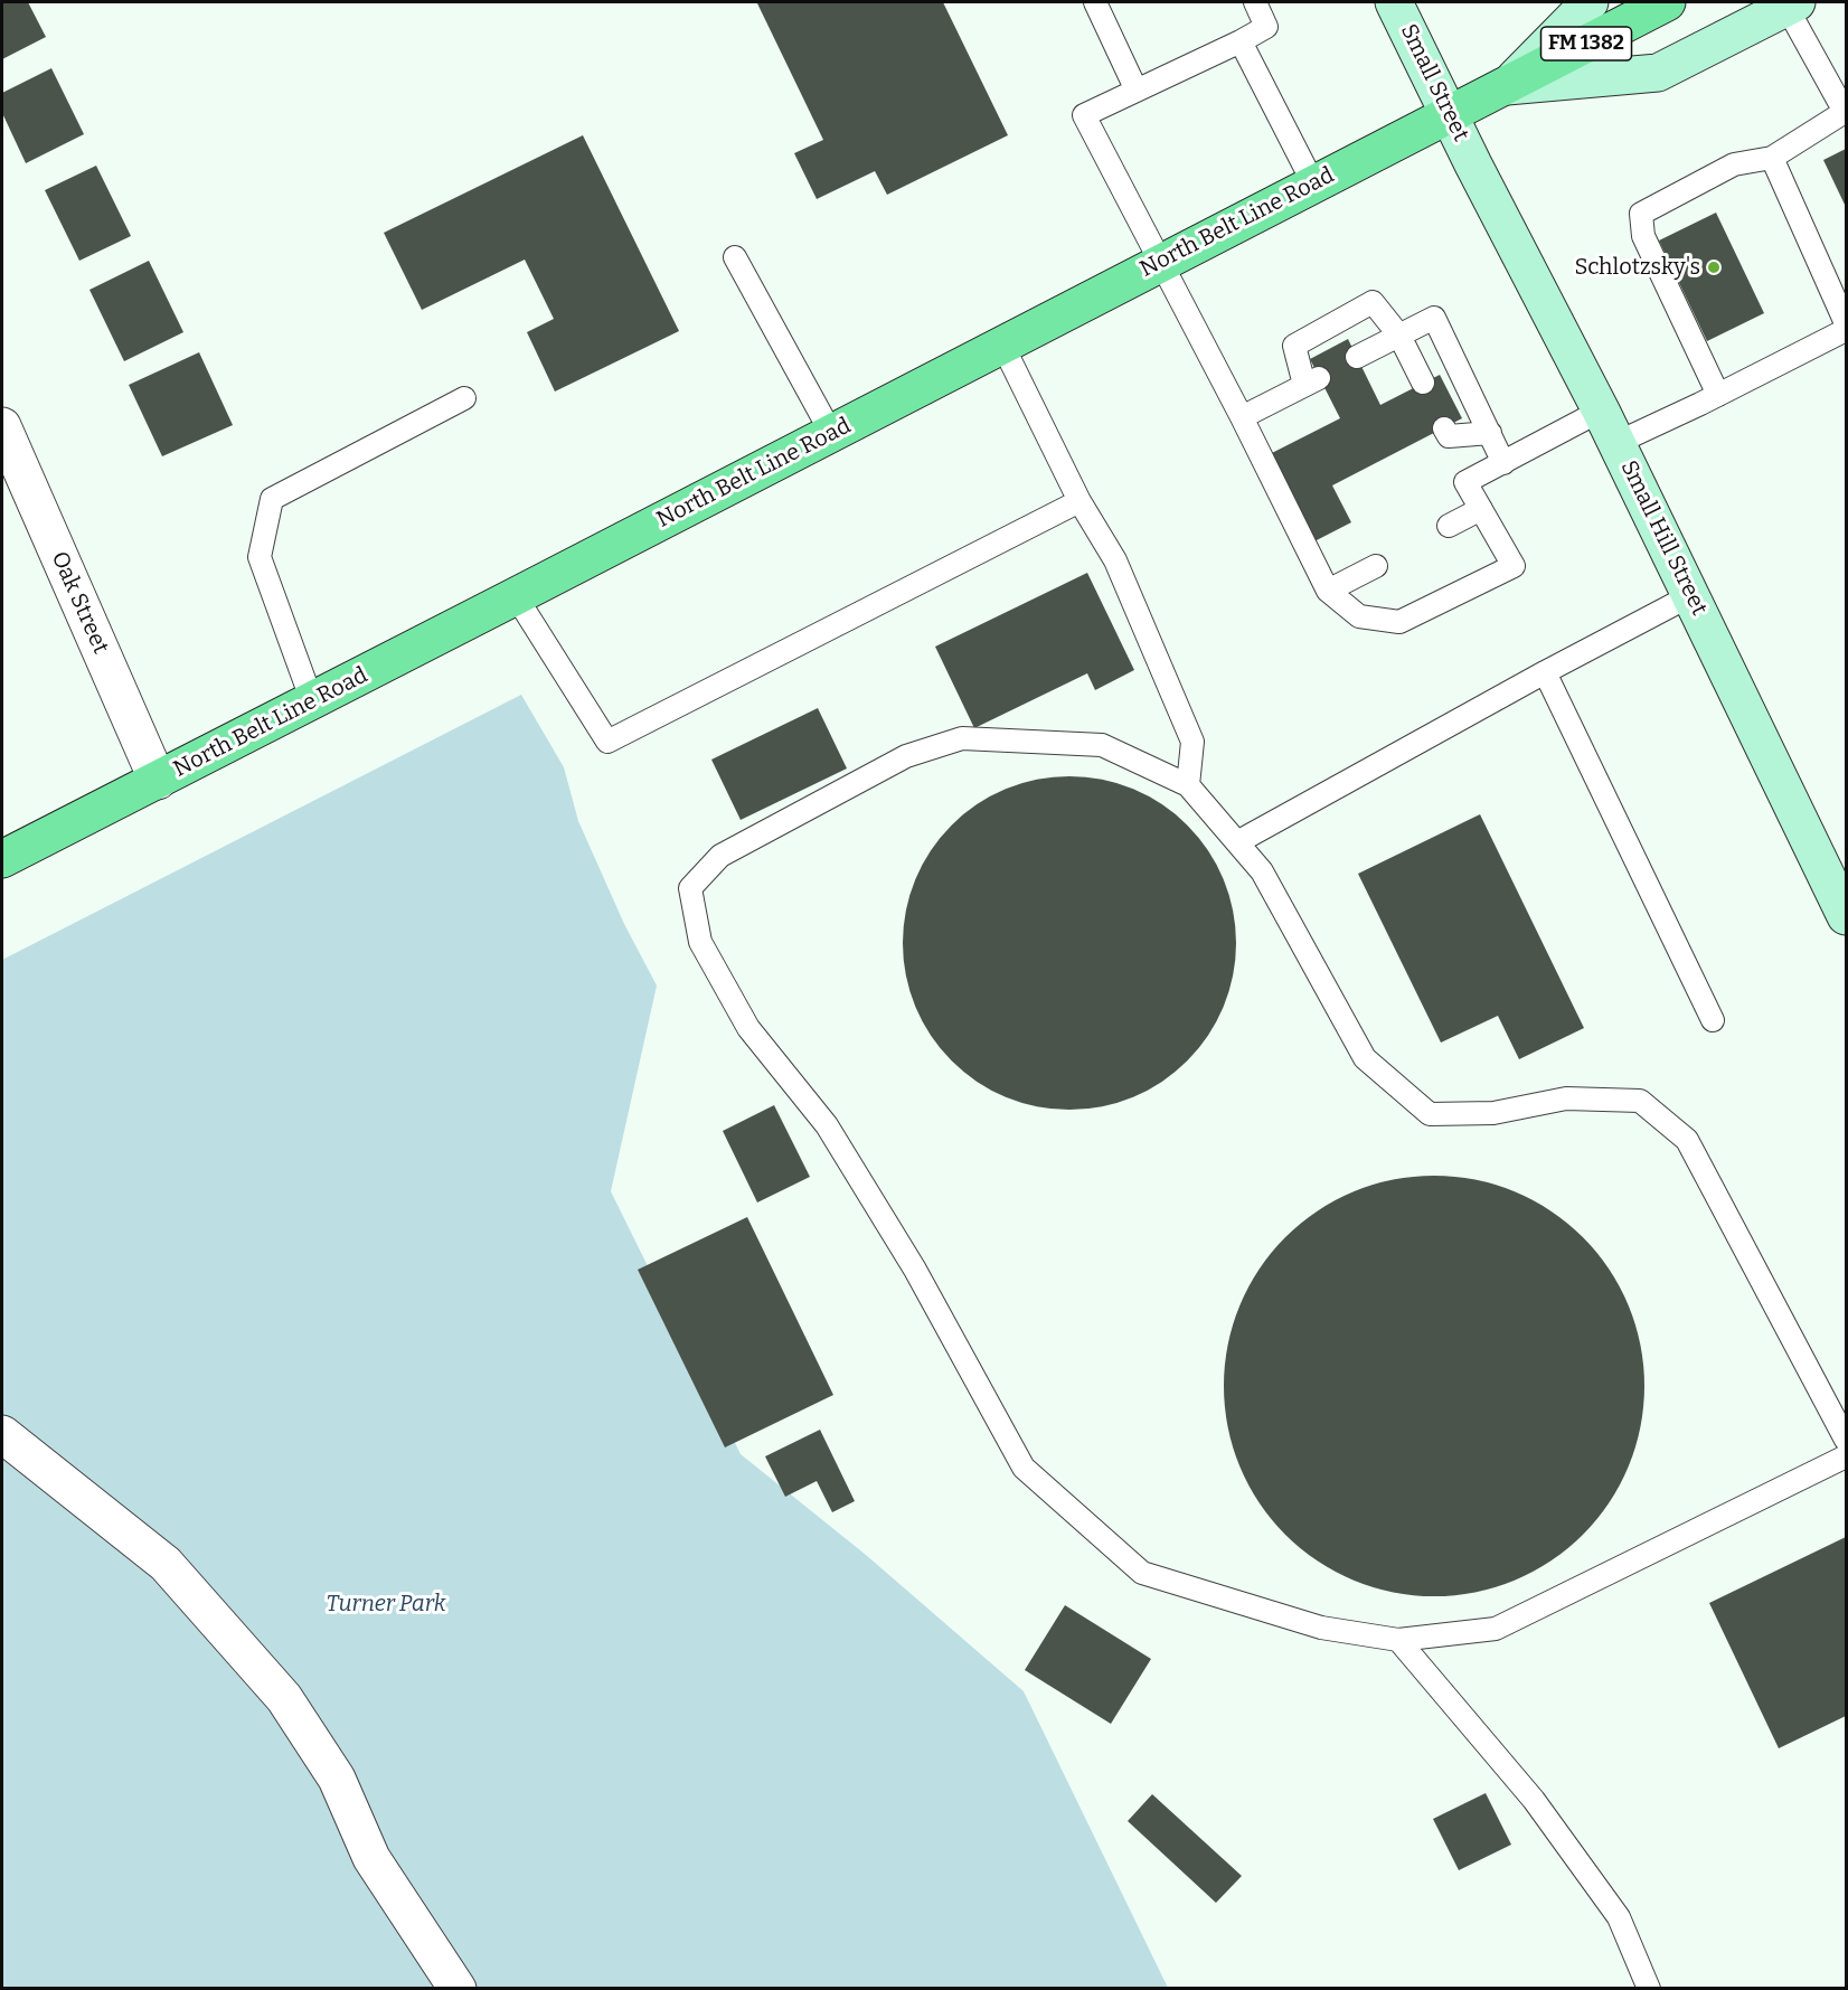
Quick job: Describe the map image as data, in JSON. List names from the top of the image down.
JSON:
{
  "streets": {
    "main road": ["FM 1382", "North Belt Line Road"],
    "street": ["Small Street", "Small Hill Street", "Oak Street"]
  },
  "crossings": [
    ["Small Street", "North Belt Line Road"],
    ["Small Street", "Small Hill Street"],
    ["North Belt Line Road", "Oak Street"]
  ],
  "parks": ["Turner Park"],
  "places": ["Schlotzsky's"]
}
